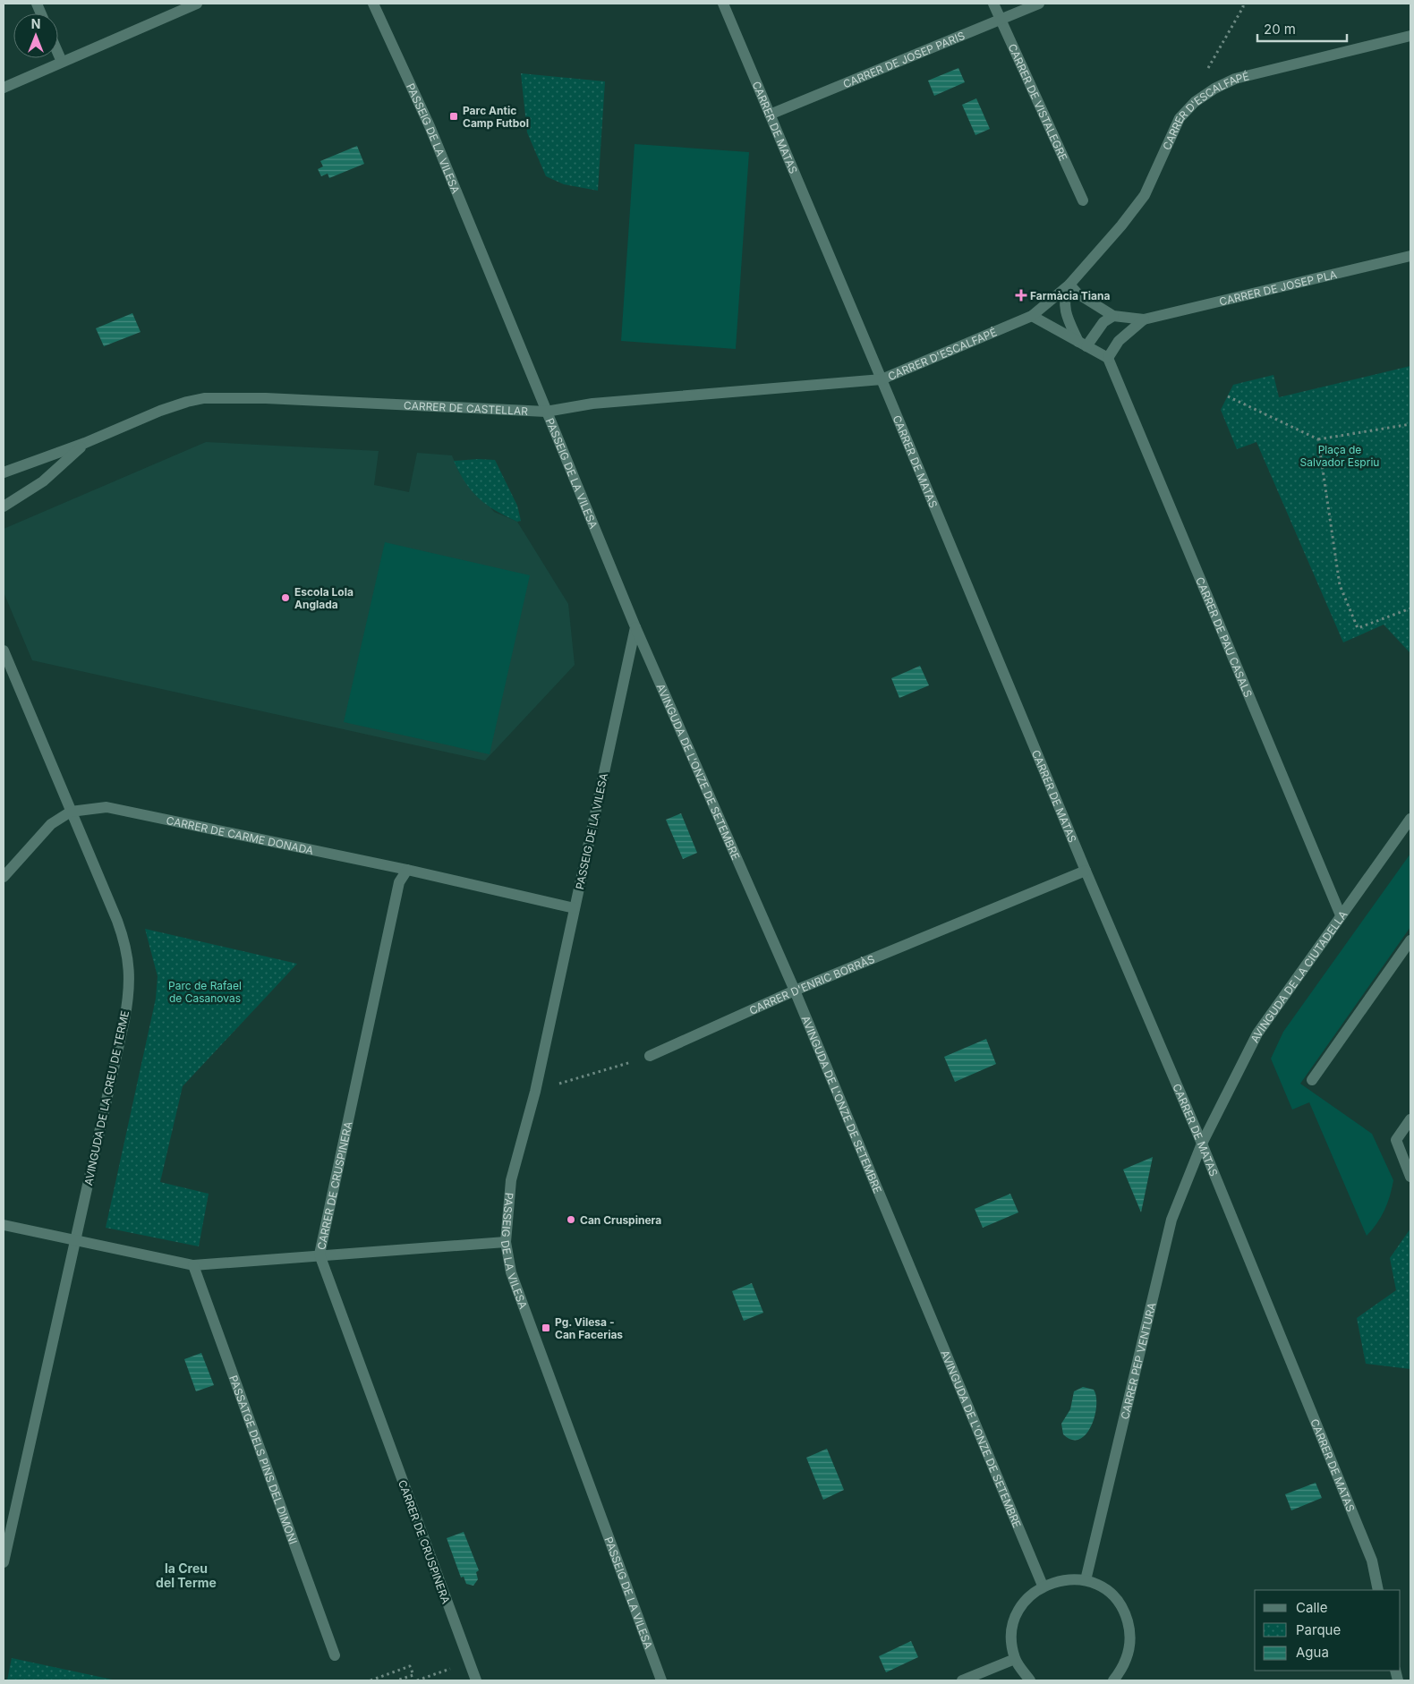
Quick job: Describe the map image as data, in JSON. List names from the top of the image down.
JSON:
{
  "streets": {
    "street": [
      "CARRER DE JOSEP PARIS",
      "CARRER DE VISTALEGRE",
      "CARRER D'ESCALFAPÉ",
      "CARRER DE MATAS",
      "PASSEIG DE LA VILESA",
      "CARRER DE JOSEP PLA",
      "CARRER DE CASTELLAR",
      "CARRER DE PAU CASALS",
      "AVINGUDA DE L'ONZE DE SETEMBRE",
      "CARRER DE CARME DONADA",
      "AVINGUDA DE LA CIUTADELLA",
      "CARRER D'ENRIC BORRÀS",
      "AVINGUDA DE LA CREU DE TERME",
      "CARRER DE CRUSPINERA",
      "CARRER PEP VENTURA",
      "PASSATGE DELS PINS DEL DIMONI"
    ]
  },
  "crossings": [
    ["CARRER DE JOSEP PARIS", "CARRER DE VISTALEGRE"],
    ["CARRER DE JOSEP PARIS", "CARRER DE MATAS"],
    ["CARRER D'ESCALFAPÉ", "CARRER DE MATAS"],
    ["CARRER D'ESCALFAPÉ", "CARRER DE JOSEP PLA"],
    ["CARRER D'ESCALFAPÉ", "CARRER DE CASTELLAR"],
    ["CARRER DE MATAS", "CARRER DE CASTELLAR"],
    ["CARRER DE MATAS", "AVINGUDA DE LA CIUTADELLA"],
    ["CARRER DE MATAS", "CARRER D'ENRIC BORRÀS"],
    ["CARRER DE MATAS", "CARRER PEP VENTURA"],
    ["PASSEIG DE LA VILESA", "CARRER DE CASTELLAR"],
    ["PASSEIG DE LA VILESA", "AVINGUDA DE L'ONZE DE SETEMBRE"],
    ["CARRER DE JOSEP PLA", "CARRER DE PAU CASALS"],
    ["CARRER DE PAU CASALS", "AVINGUDA DE LA CIUTADELLA"],
    ["AVINGUDA DE L'ONZE DE SETEMBRE", "CARRER D'ENRIC BORRÀS"],
    ["CARRER DE CARME DONADA", "AVINGUDA DE LA CREU DE TERME"],
    ["CARRER DE CARME DONADA", "CARRER DE CRUSPINERA"],
    ["AVINGUDA DE LA CIUTADELLA", "CARRER PEP VENTURA"]
  ],
  "districts": ["la Creu del Terme"],
  "parks": ["Plaça de Salvador Espriu", "Parc de Rafael de Casanovas"],
  "places": {
    "transit": ["Parc Antic Camp Futbol", "Pg. Vilesa - Can Facerias"],
    "health": ["Farmàcia Tiana"],
    "other": ["Escola Lola Anglada", "Can Cruspinera"]
  },
  "legend": ["Calle", "Parque", "Agua"],
  "scale_bar": "20 m",
  "north": "top"
}
